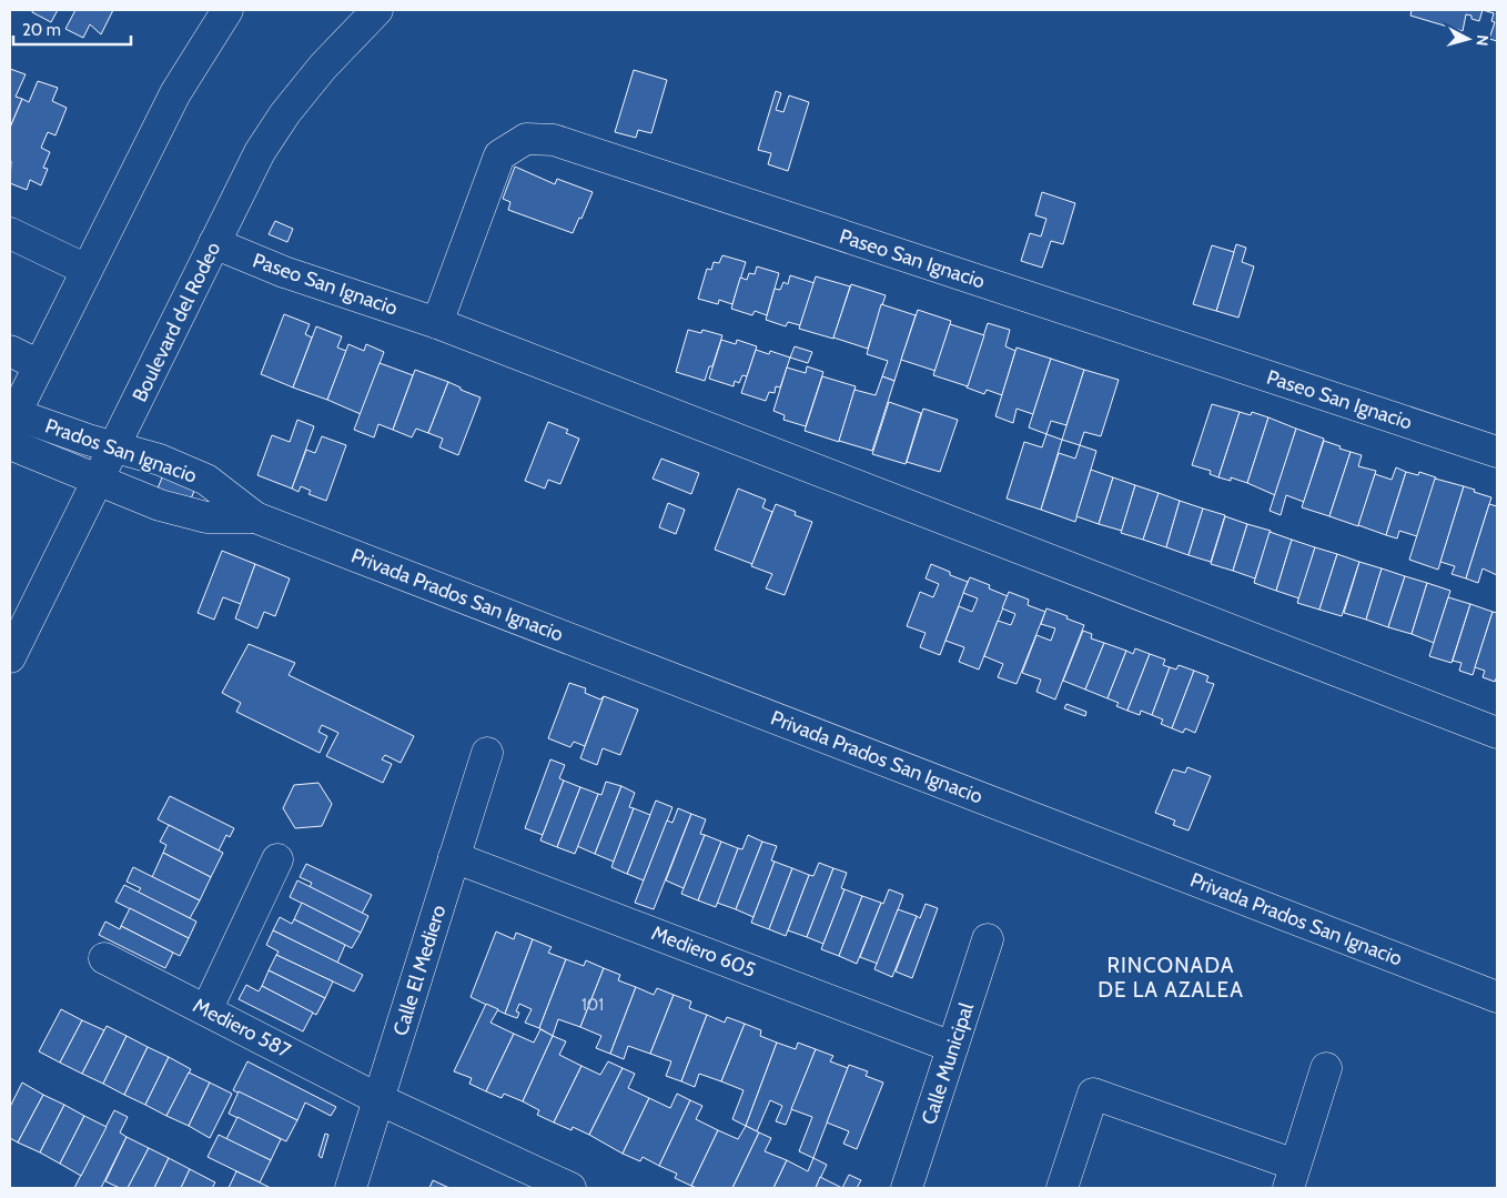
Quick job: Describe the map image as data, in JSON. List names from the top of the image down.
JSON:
{
  "streets": {
    "street": [
      "Paseo San Ignacio",
      "Boulevard del Rodeo",
      "Prados San Ignacio",
      "Privada Prados San Ignacio",
      "Mediero 605",
      "Calle El Mediero",
      "Mediero 587",
      "Calle Municipal"
    ]
  },
  "crossings": [
    ["Paseo San Ignacio", "Boulevard del Rodeo"],
    ["Boulevard del Rodeo", "Prados San Ignacio"],
    ["Prados San Ignacio", "Privada Prados San Ignacio"],
    ["Mediero 605", "Calle El Mediero"],
    ["Mediero 605", "Calle Municipal"],
    ["Calle El Mediero", "Mediero 587"]
  ],
  "districts": ["RINCONADA DE LA AZALEA"],
  "house_numbers": ["101"],
  "scale_bar": "20 m",
  "north": "right"
}
